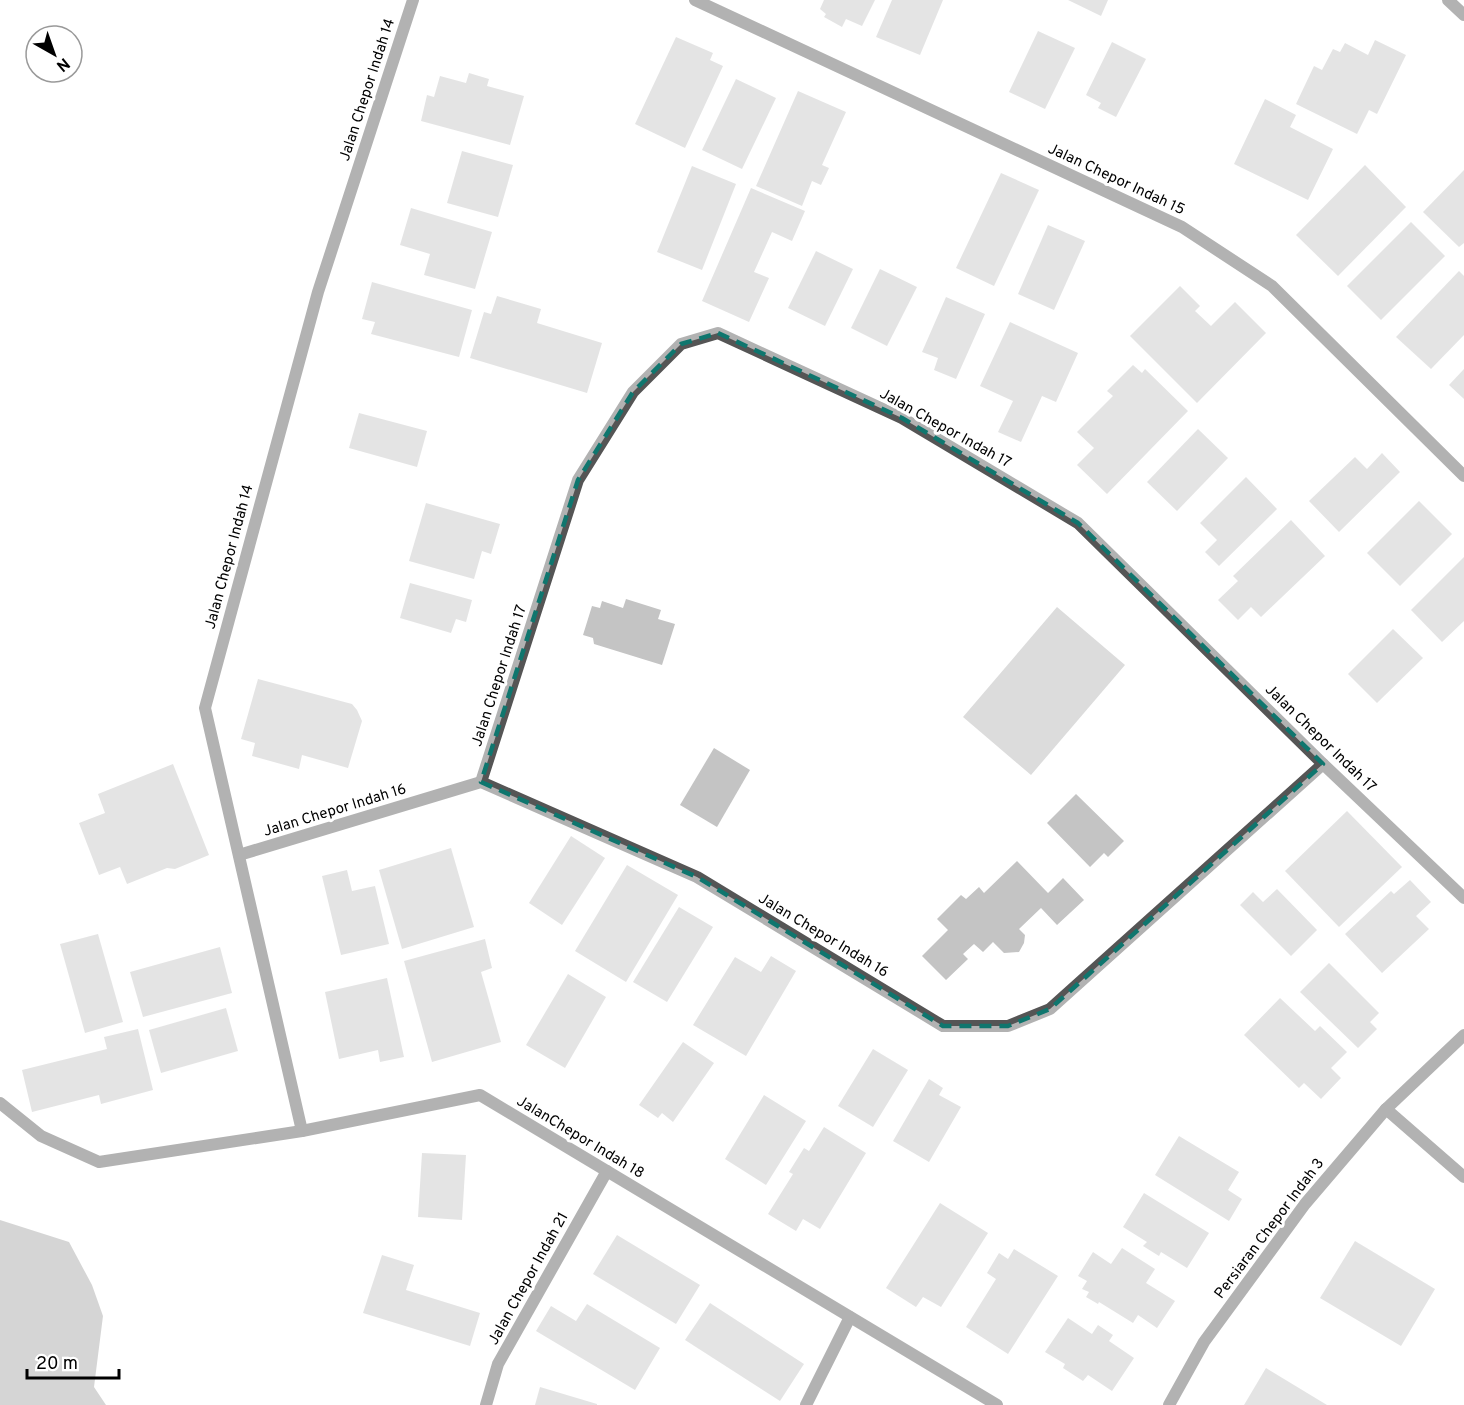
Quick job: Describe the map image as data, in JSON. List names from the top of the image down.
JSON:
{
  "streets": {
    "street": [
      "Jalan Chepor Indah 14",
      "Jalan Chepor Indah 15",
      "Jalan Chepor Indah 17",
      "Jalan Chepor Indah 16",
      "JalanChepor Indah 18",
      "Persiaran Chepor Indah 3",
      "Jalan Chepor Indah 21"
    ]
  },
  "crossings": [
    ["Jalan Chepor Indah 14", "Jalan Chepor Indah 16"],
    ["Jalan Chepor Indah 14", "JalanChepor Indah 18"],
    ["Jalan Chepor Indah 17", "Jalan Chepor Indah 16"],
    ["JalanChepor Indah 18", "Jalan Chepor Indah 21"]
  ],
  "scale_bar": "20 m",
  "north": "bottom right"
}
